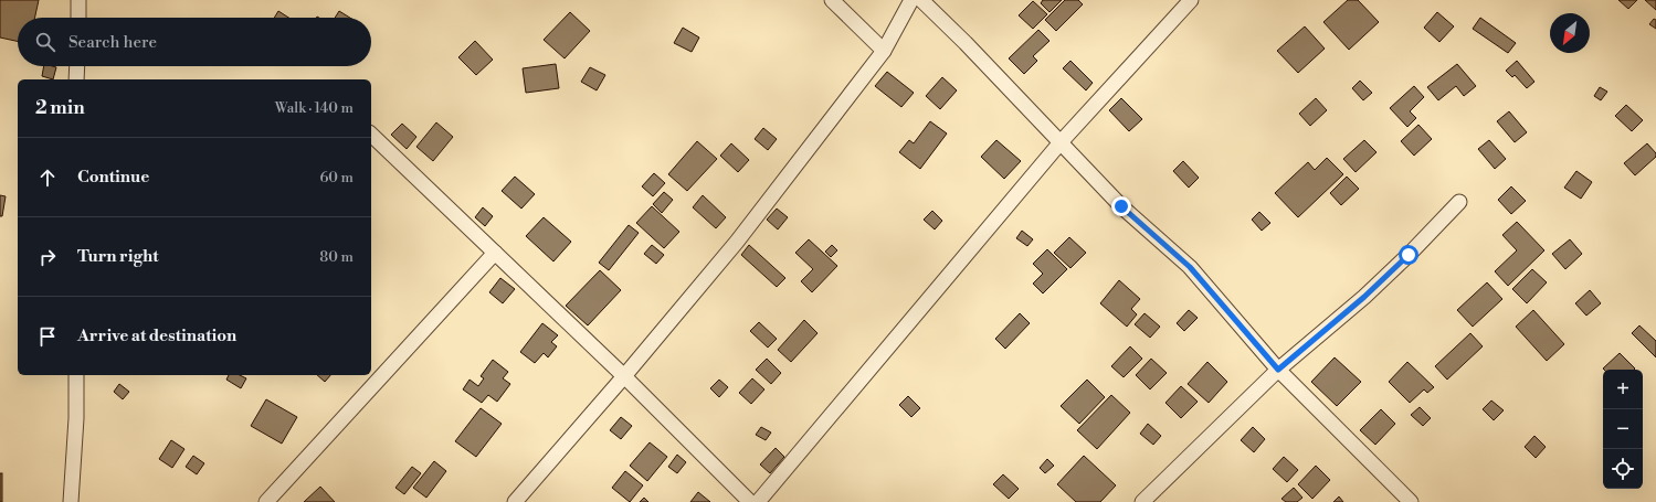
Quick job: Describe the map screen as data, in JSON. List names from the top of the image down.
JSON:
{
  "north": "bottom left",
  "page": {
    "search": "Search here",
    "heading": ["2 min", "Walk · 140 m"],
    "list": [
      ["Continue", "60 m"],
      ["Turn right", "80 m"],
      "Arrive at destination"
    ],
    "map_buttons": ["+", "−"]
  }
}
